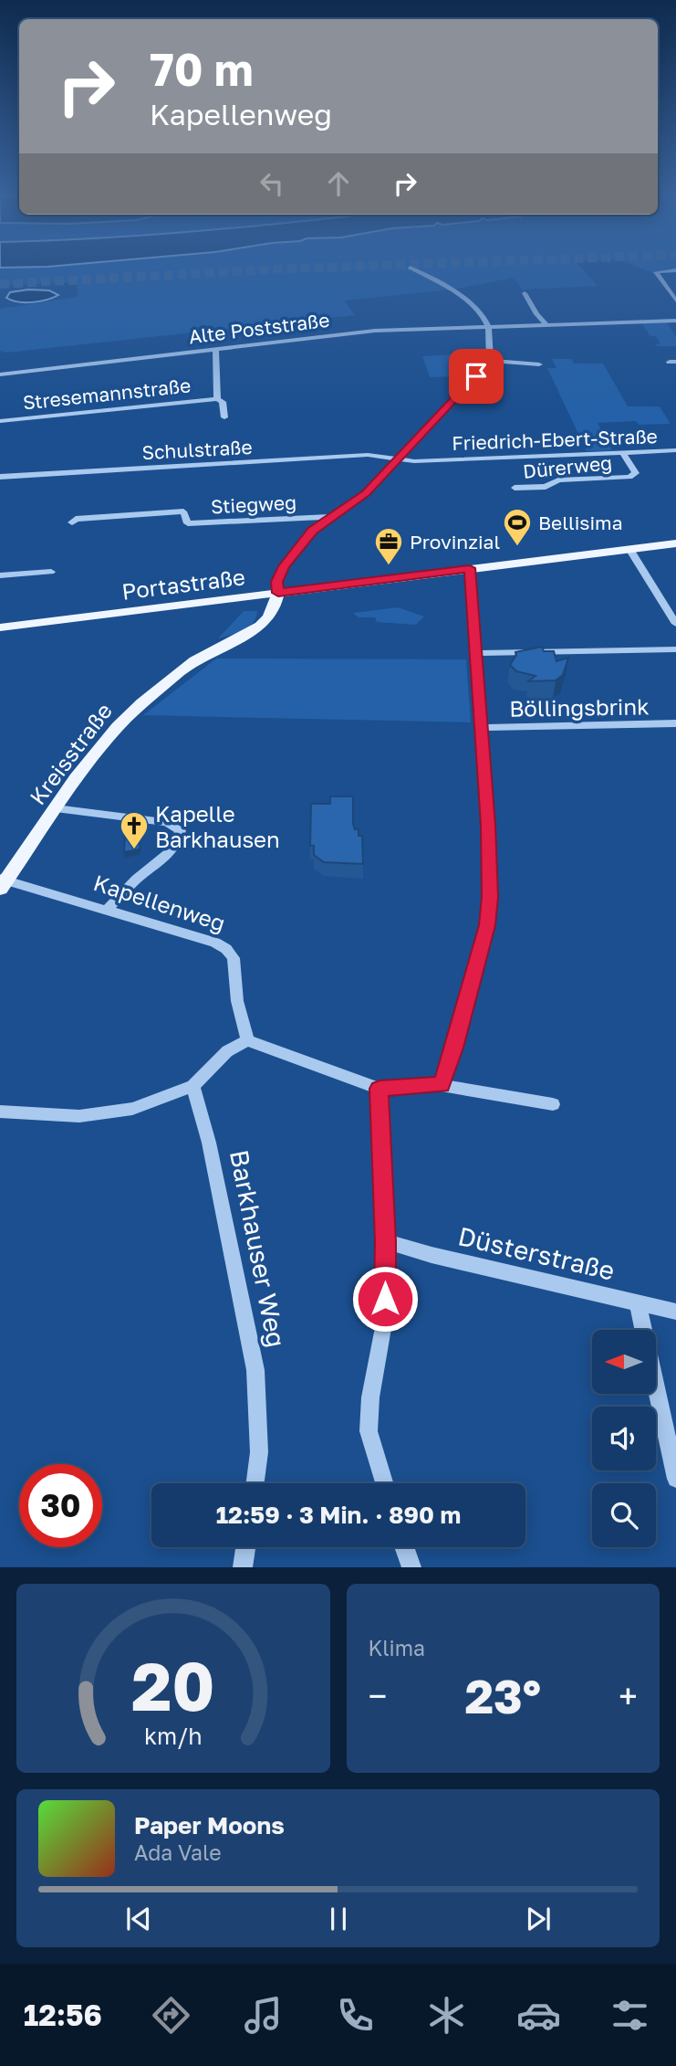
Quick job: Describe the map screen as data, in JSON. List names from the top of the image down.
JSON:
{
  "streets": {
    "main road": ["Portastraße", "Kreisstraße"],
    "street": [
      "Alte Poststraße",
      "Stresemannstraße",
      "Friedrich-Ebert-Straße",
      "Schulstraße",
      "Dürerweg",
      "Stiegweg",
      "Böllingsbrink",
      "Kapellenweg",
      "Barkhauser Weg",
      "Düsterstraße"
    ]
  },
  "crossings": [
    ["Alte Poststraße", "Stresemannstraße"],
    ["Friedrich-Ebert-Straße", "Schulstraße"],
    ["Friedrich-Ebert-Straße", "Dürerweg"],
    ["Portastraße", "Kreisstraße"],
    ["Kreisstraße", "Kapellenweg"]
  ],
  "places": {
    "sports": ["Bellisima"],
    "office": ["Provinzial"],
    "church": ["Kapelle Barkhausen"]
  },
  "north": "left",
  "page": {
    "turn": ["70 m", "Kapellenweg"],
    "limit": "30",
    "trip": "12:59 · 3 Min. · 890 m",
    "tile": "Klima",
    "heat": ["−", "23°", "+"],
    "song": ["Paper Moons", "Ada Vale"],
    "tabs": "12:56",
    "gauge": ["20", "km/h"]
  }
}
